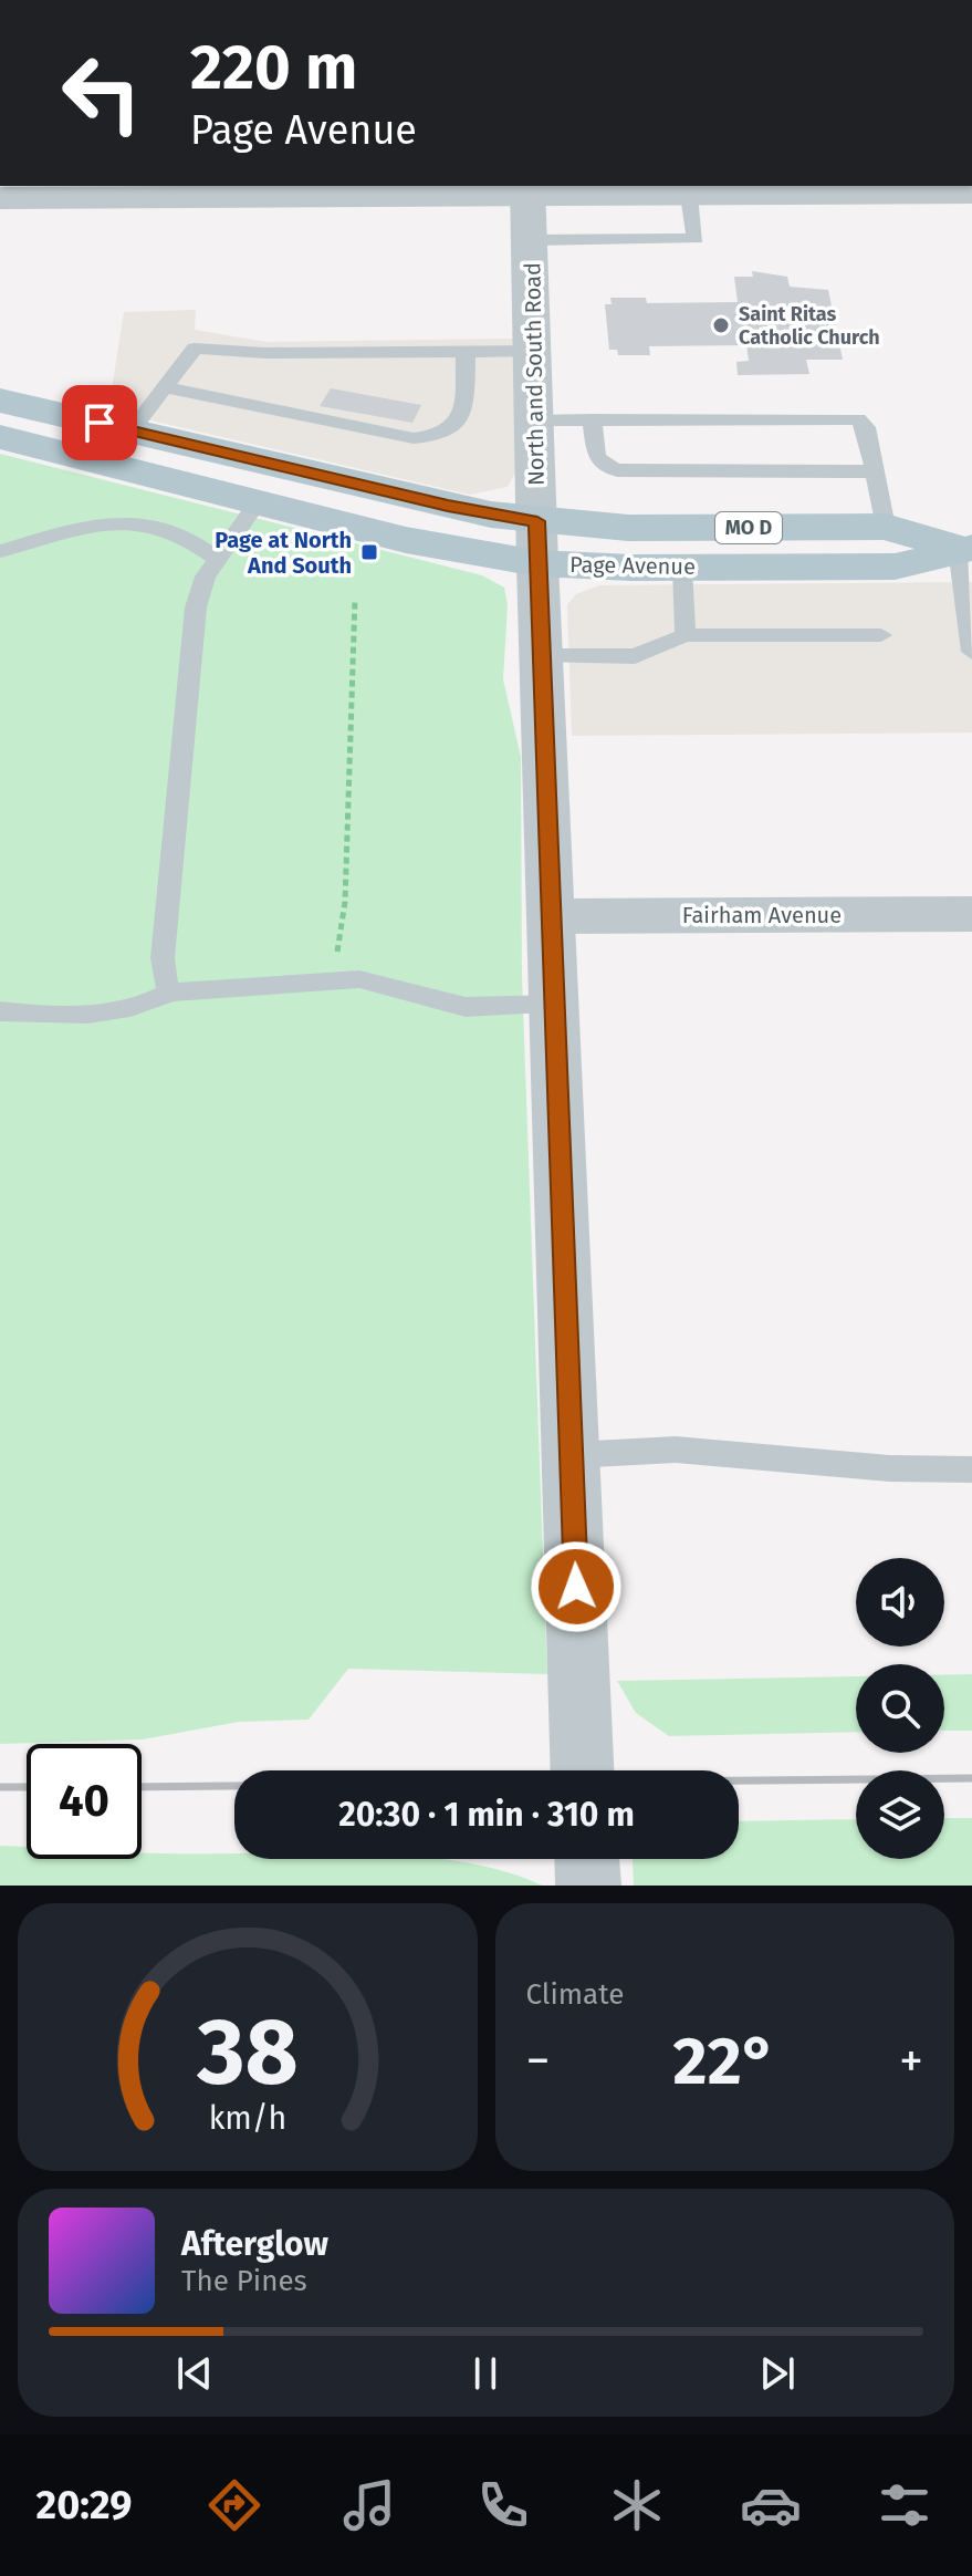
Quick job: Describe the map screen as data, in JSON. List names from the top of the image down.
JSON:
{
  "streets": {
    "main road": ["MO D", "Page Avenue"],
    "street": ["North and South Road", "Fairham Avenue"]
  },
  "crossings": [
    ["North and South Road", "Page Avenue"],
    ["North and South Road", "Fairham Avenue"]
  ],
  "places": {
    "other": ["Saint Ritas Catholic Church"],
    "transit": ["Page at North And South"]
  },
  "page": {
    "turn": ["220 m", "Page Avenue"],
    "limit": "40",
    "trip": "20:30 · 1 min · 310 m",
    "tile": "Climate",
    "heat": ["−", "22°", "+"],
    "song": ["Afterglow", "The Pines"],
    "tabs": "20:29",
    "gauge": ["38", "km/h"]
  }
}
